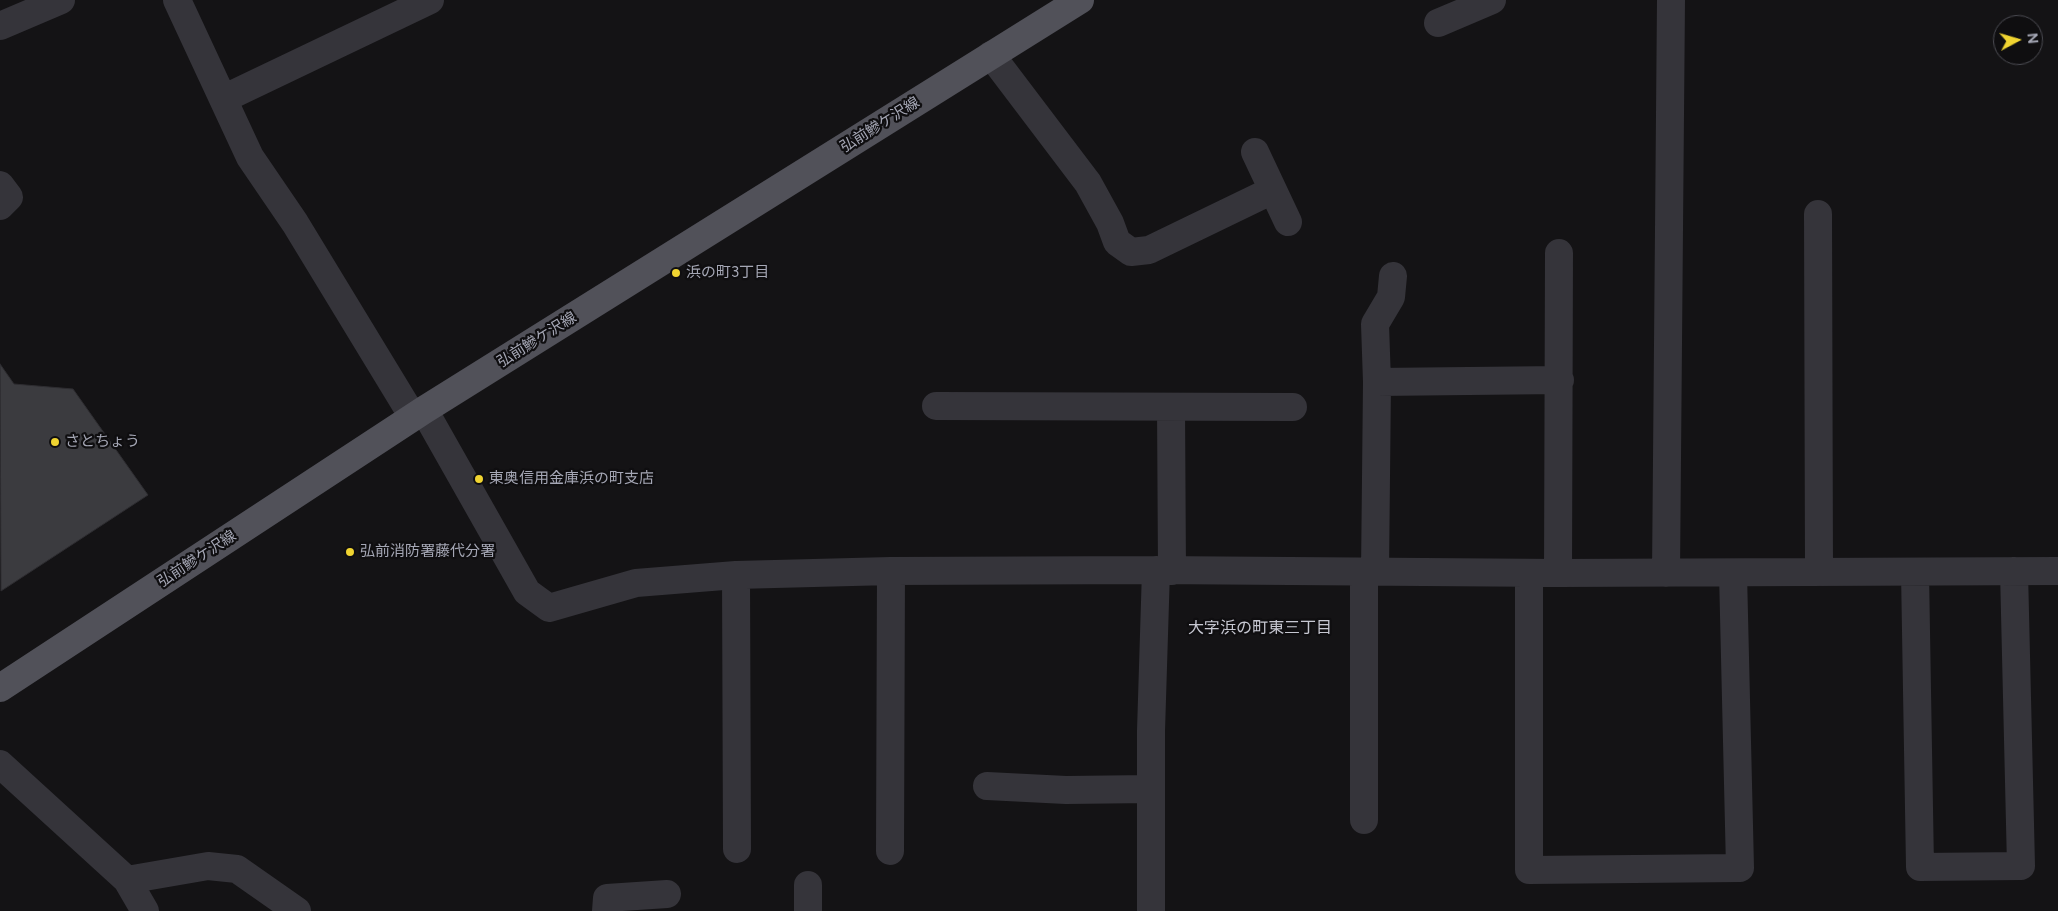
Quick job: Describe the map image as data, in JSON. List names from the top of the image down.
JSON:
{
  "streets": {
    "main road": ["弘前鰺ケ沢線"]
  },
  "districts": ["大字浜の町東三丁目"],
  "places": [
    "浜の町3丁目",
    "さとちょう",
    "東奥信用金庫浜の町支店",
    "弘前消防署藤代分署"
  ],
  "north": "right"
}
